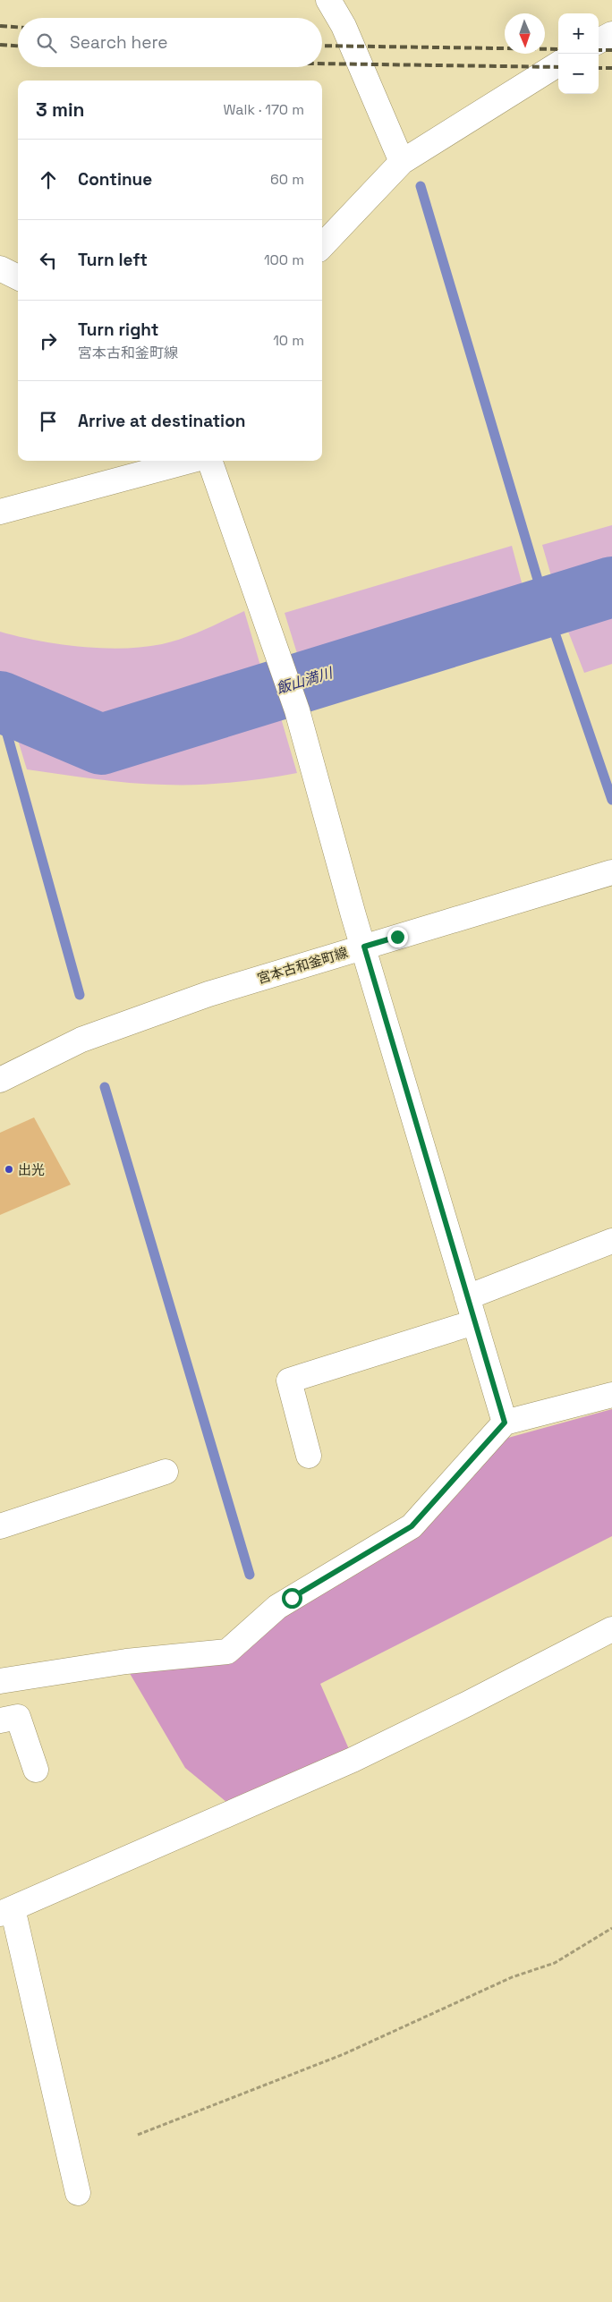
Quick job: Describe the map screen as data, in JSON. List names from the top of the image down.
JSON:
{
  "streets": {
    "street": ["宮本古和釜町線"]
  },
  "water": ["飯山満川"],
  "places": ["出光"],
  "north": "bottom",
  "page": {
    "map_buttons": ["+", "−"],
    "search": "Search here",
    "heading": ["3 min", "Walk · 170 m"],
    "list": [
      ["Continue", "60 m"],
      ["Turn left", "100 m"],
      ["Turn right", "宮本古和釜町線", "10 m"],
      "Arrive at destination"
    ]
  }
}
